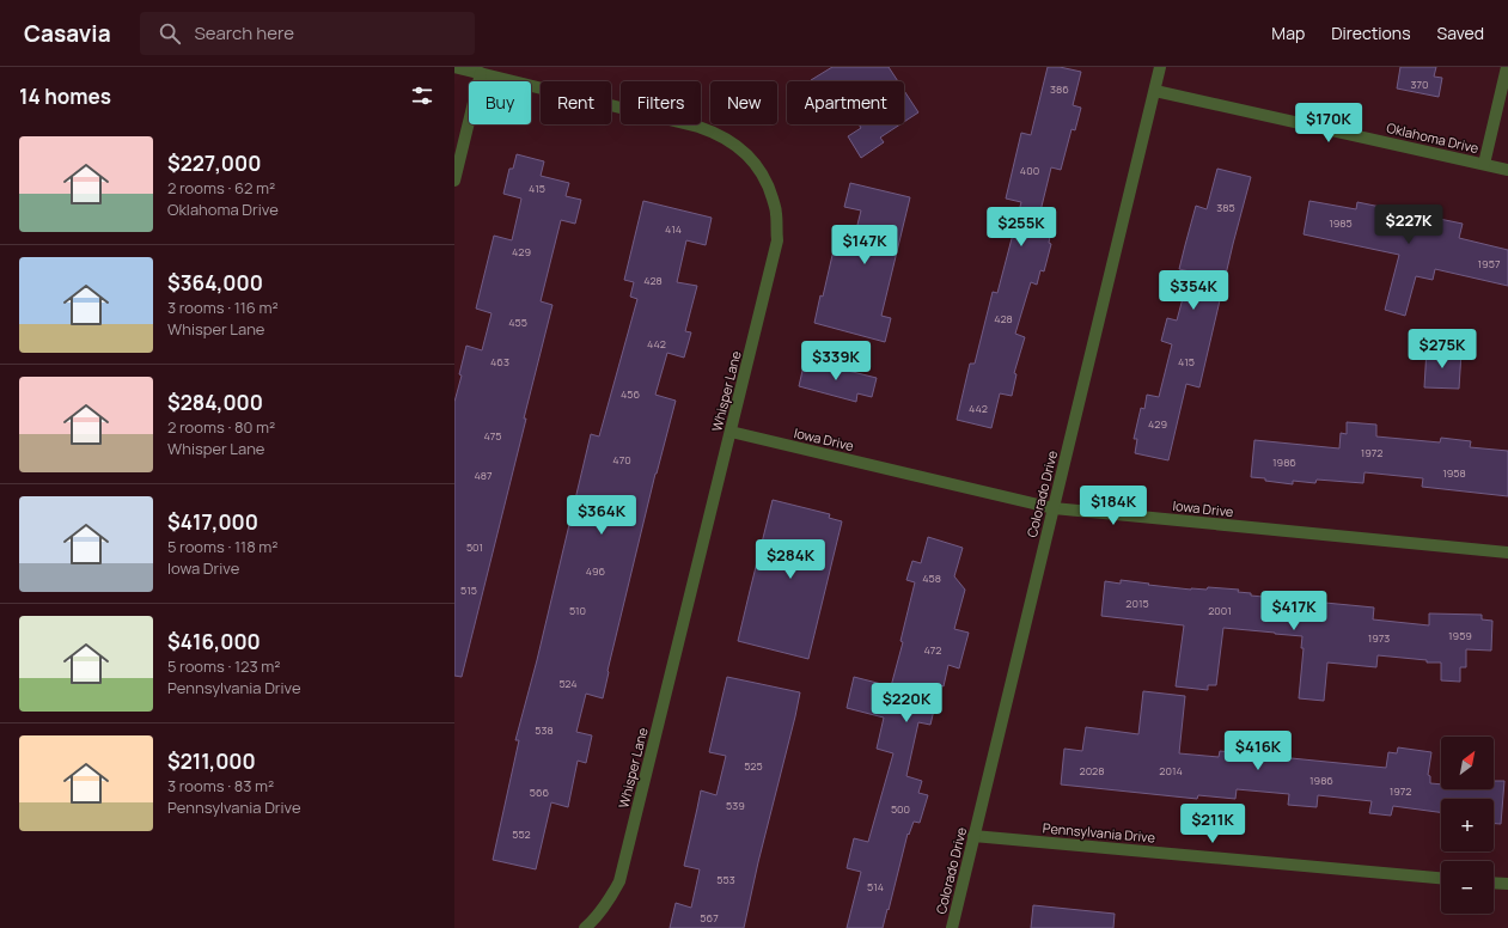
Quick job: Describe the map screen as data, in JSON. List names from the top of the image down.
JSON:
{
  "streets": {
    "street": [
      "Oklahoma Drive",
      "Whisper Lane",
      "Iowa Drive",
      "Colorado Drive",
      "Pennsylvania Drive"
    ]
  },
  "crossings": [
    ["Oklahoma Drive", "Colorado Drive"],
    ["Whisper Lane", "Iowa Drive"],
    ["Iowa Drive", "Colorado Drive"],
    ["Colorado Drive", "Pennsylvania Drive"]
  ],
  "house_numbers": [
    "370",
    "386",
    "400",
    "415",
    "385",
    "1985",
    "414",
    "429",
    "1957",
    "428",
    "428",
    "455",
    "442",
    "463",
    "415",
    "456",
    "442",
    "429",
    "475",
    "1972",
    "470",
    "1986",
    "1958",
    "487",
    "501",
    "496",
    "458",
    "515",
    "2015",
    "510",
    "2001",
    "1959",
    "1973",
    "472",
    "524",
    "538",
    "525",
    "2028",
    "2014",
    "1986",
    "1972",
    "566",
    "539",
    "500",
    "552",
    "553",
    "514",
    "567"
  ],
  "north": "top right",
  "page": {
    "header": "Casavia",
    "search": "Search here",
    "nav": ["Map", "Directions", "Saved"],
    "heading": "14 homes",
    "chip": [
      "Buy",
      "Rent",
      "Filters",
      "New",
      "Apartment"
    ],
    "price": [
      "$170K",
      "$227K",
      "$255K",
      "$147K",
      "$354K",
      "$275K",
      "$339K",
      "$184K",
      "$364K",
      "$284K",
      "$417K",
      "$220K",
      "$416K",
      "$211K"
    ],
    "list": [
      {
        "name": "$227,000",
        "note": "2 rooms · 62 m² · Oklahoma Drive"
      },
      {
        "name": "$364,000",
        "note": "3 rooms · 116 m² · Whisper Lane"
      },
      {
        "name": "$284,000",
        "note": "2 rooms · 80 m² · Whisper Lane"
      },
      {
        "name": "$417,000",
        "note": "5 rooms · 118 m² · Iowa Drive"
      },
      {
        "name": "$416,000",
        "note": "5 rooms · 123 m² · Pennsylvania Drive"
      },
      {
        "name": "$211,000",
        "note": "3 rooms · 83 m² · Pennsylvania Drive"
      }
    ],
    "map_buttons": ["+", "−"]
  }
}
